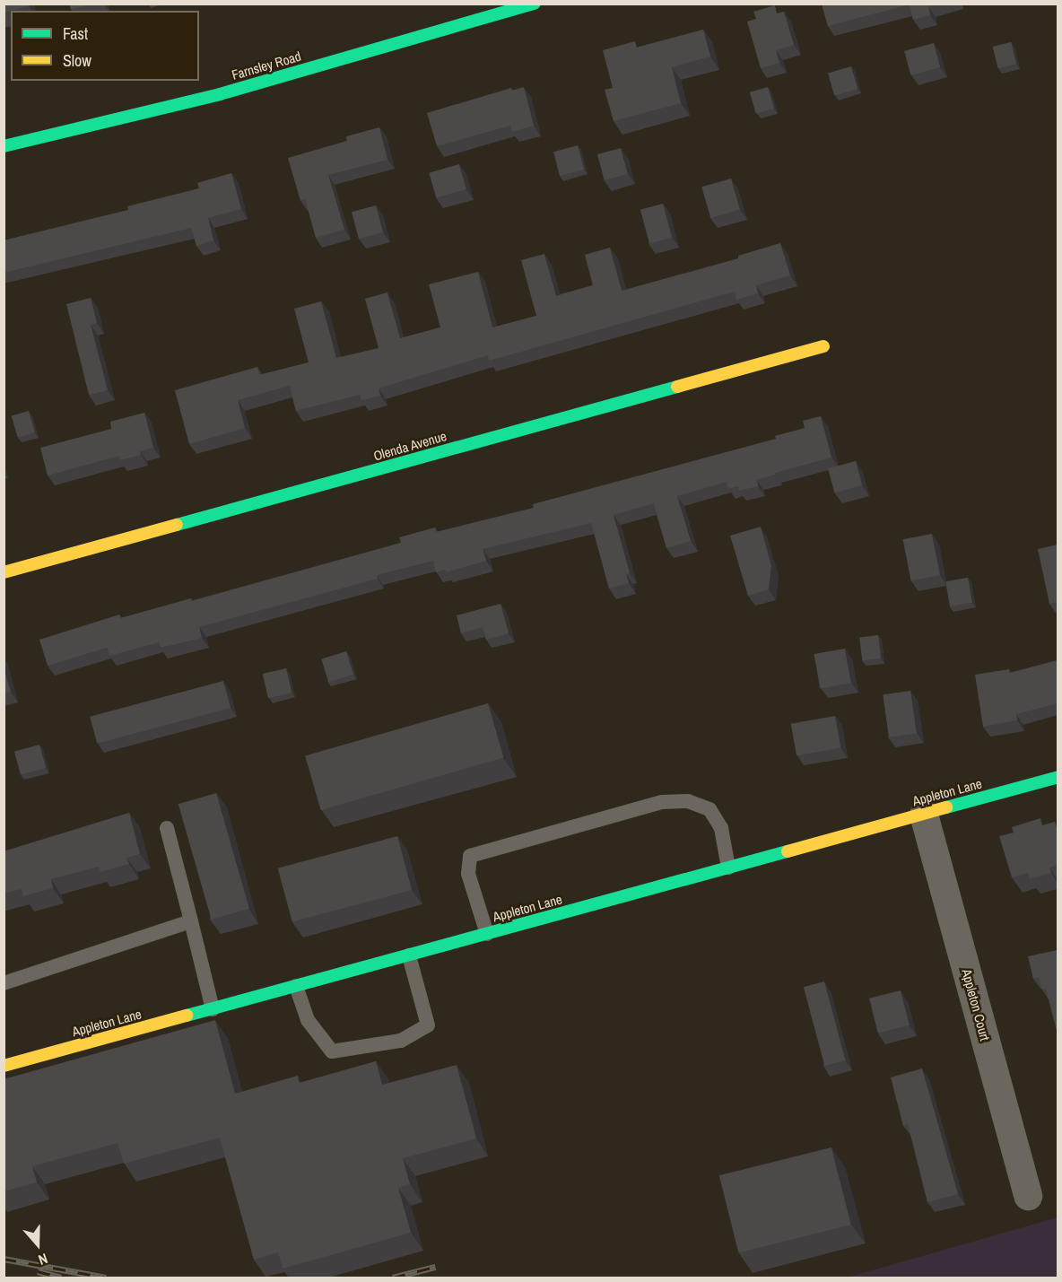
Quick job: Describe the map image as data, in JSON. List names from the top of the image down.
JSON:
{
  "streets": {
    "street": [
      "Farnsley Road",
      "Olenda Avenue",
      "Appleton Lane",
      "Appleton Court"
    ]
  },
  "crossings": [
    ["Appleton Lane", "Appleton Court"]
  ],
  "legend": ["Fast", "Slow"],
  "north": "bottom"
}
